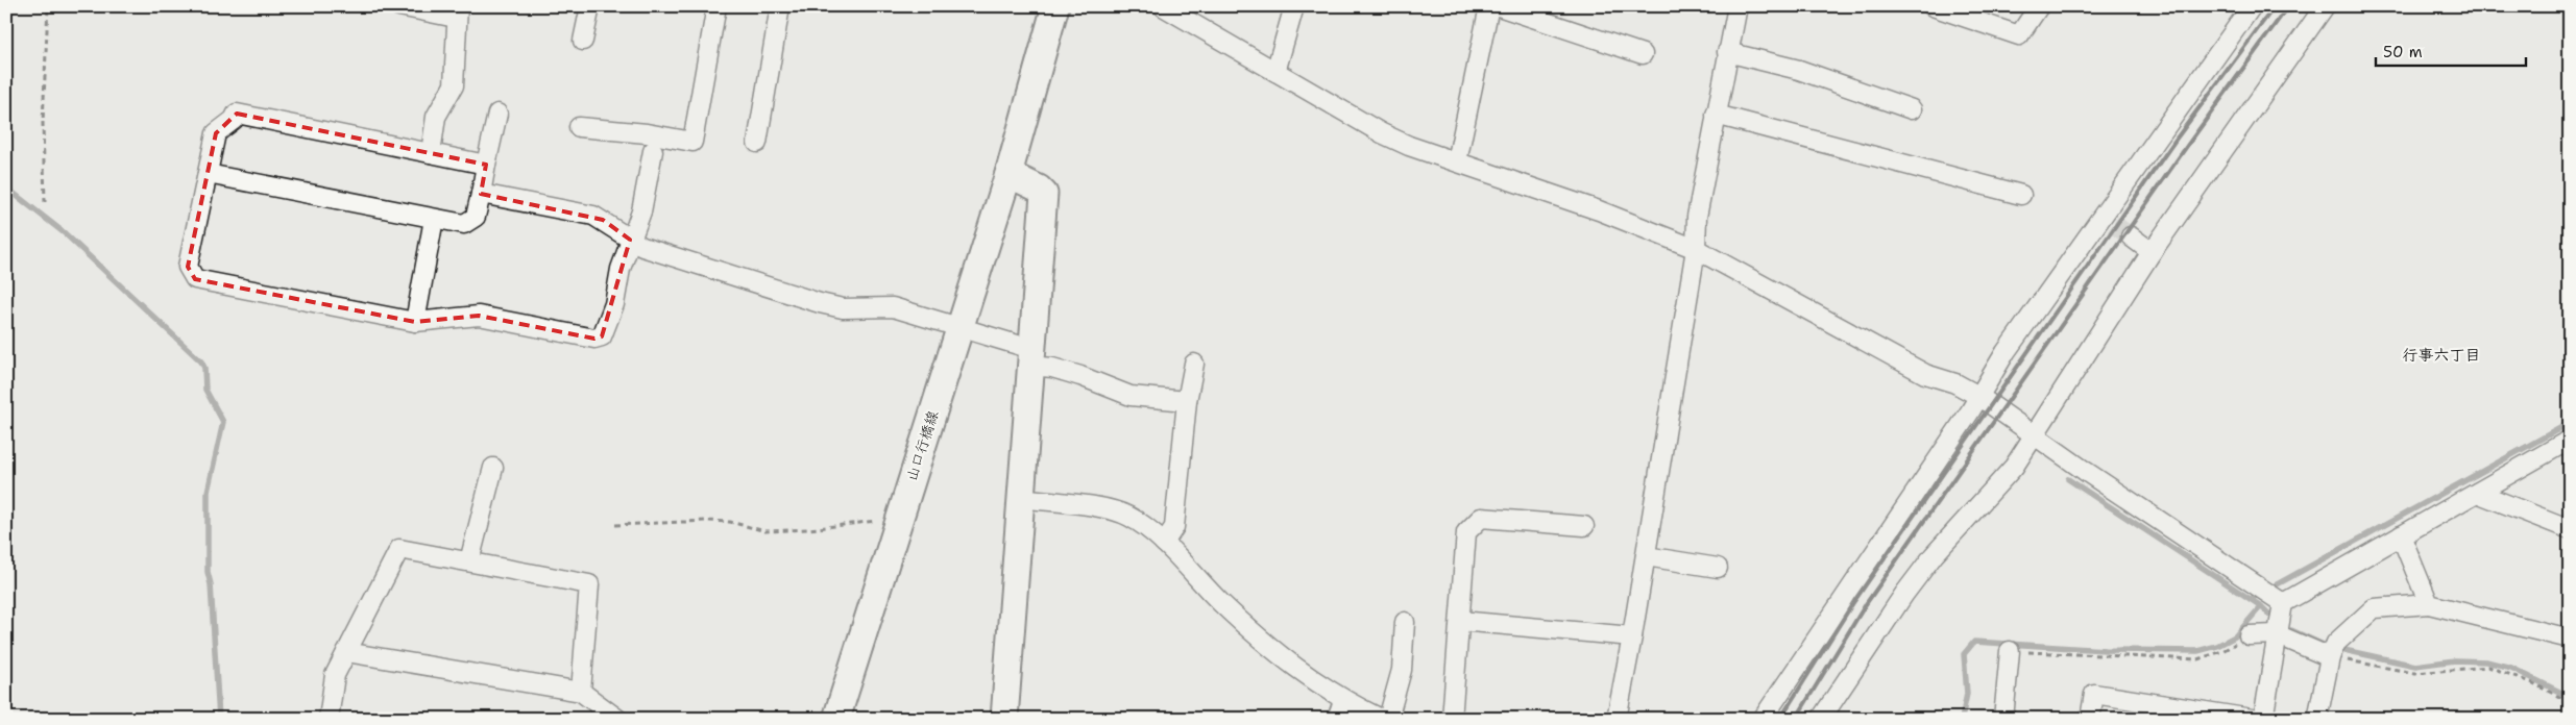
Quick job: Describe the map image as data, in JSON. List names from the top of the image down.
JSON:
{
  "streets": {
    "main road": ["山口行橋線"]
  },
  "districts": ["行事六丁目"],
  "scale_bar": "50 m"
}
